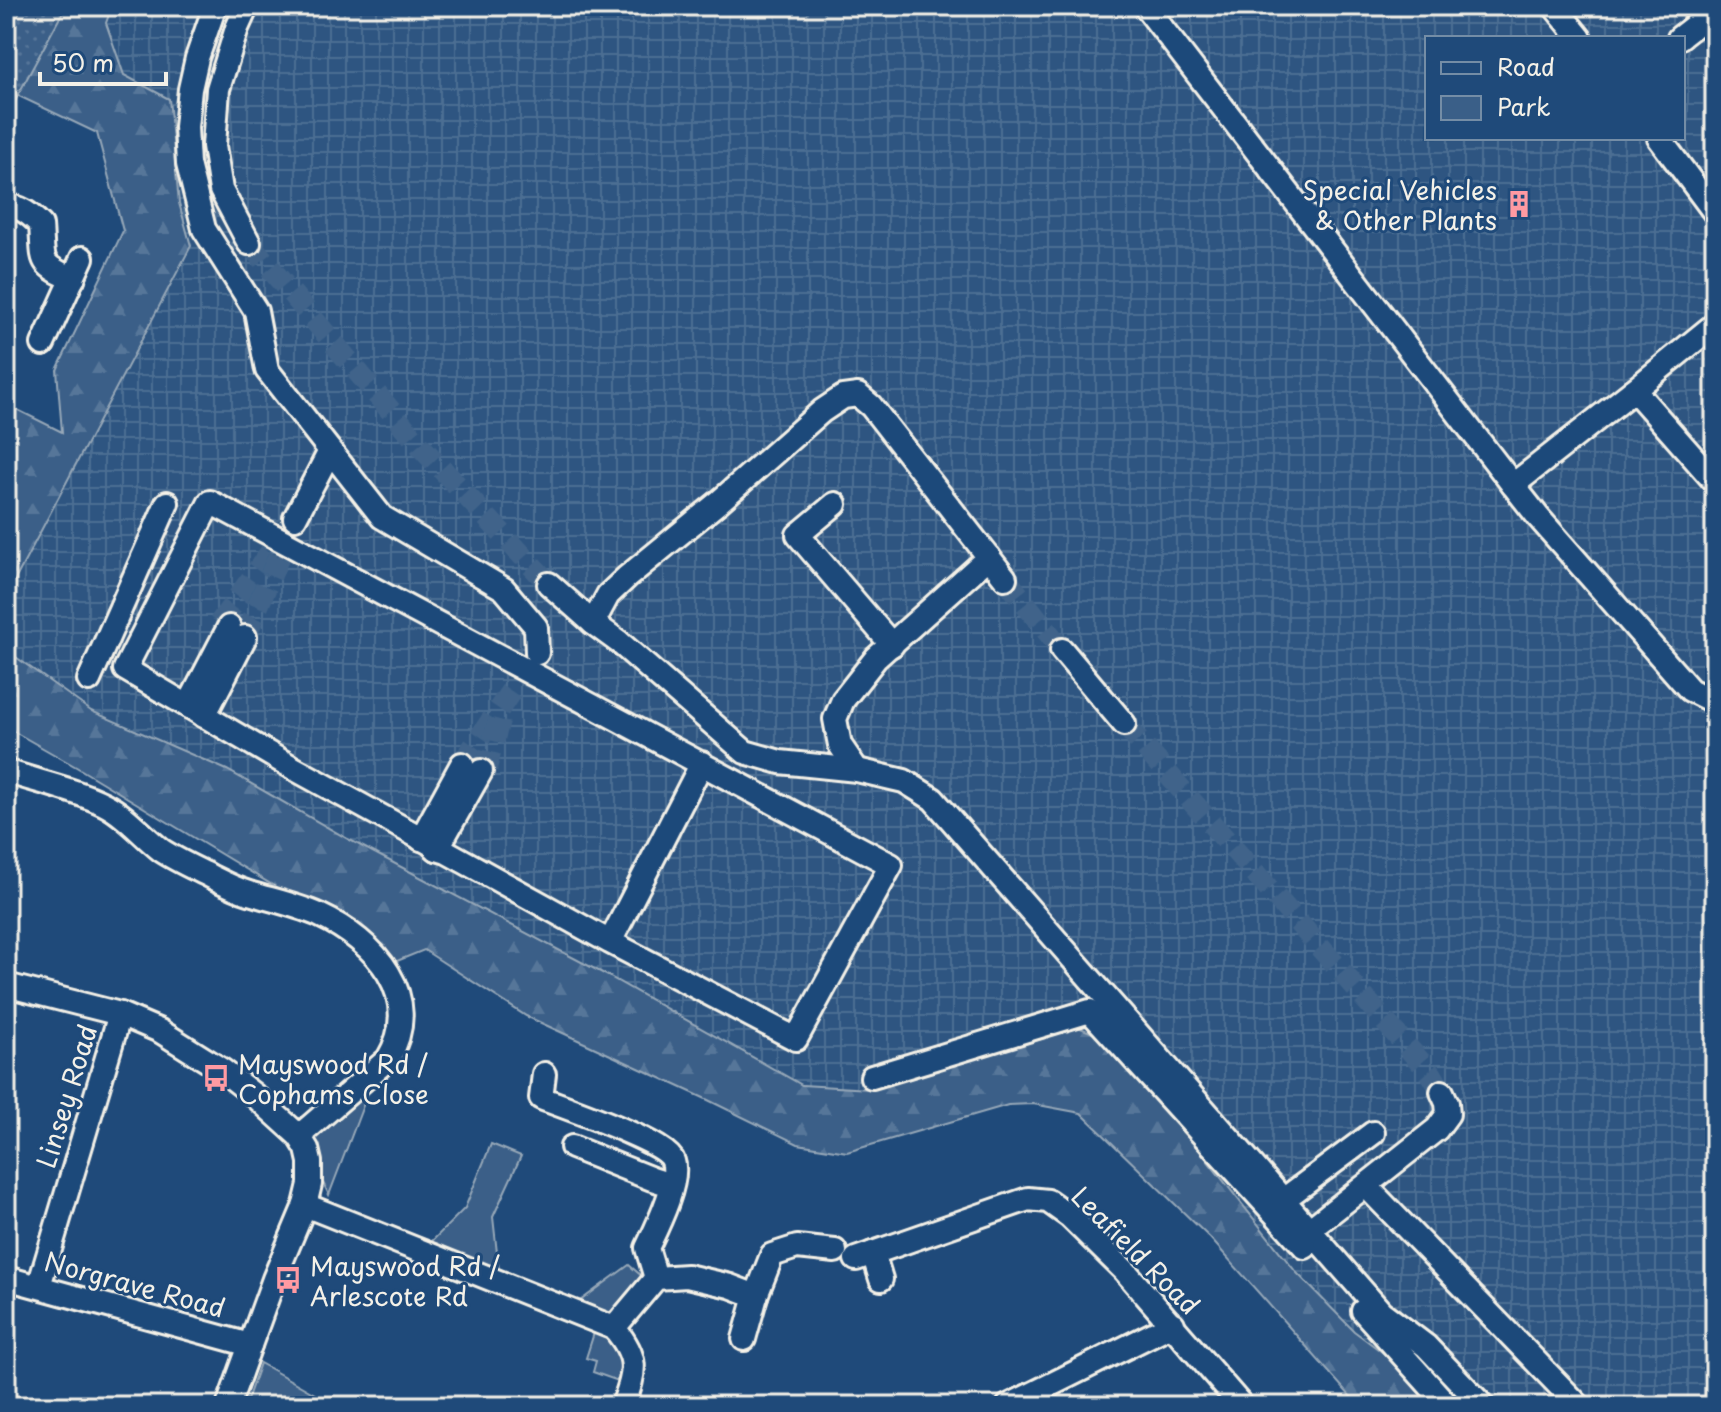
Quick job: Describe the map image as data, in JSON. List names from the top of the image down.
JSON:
{
  "streets": {
    "street": ["Linsey Road", "Leafield Road", "Norgrave Road"]
  },
  "crossings": [
    ["Linsey Road", "Norgrave Road"]
  ],
  "places": {
    "building": ["Special Vehicles & Other Plants"],
    "bus stop": ["Mayswood Rd / Cophams Close", "Mayswood Rd / Arlescote Rd"]
  },
  "legend": ["Road", "Park"],
  "scale_bar": "50 m"
}
